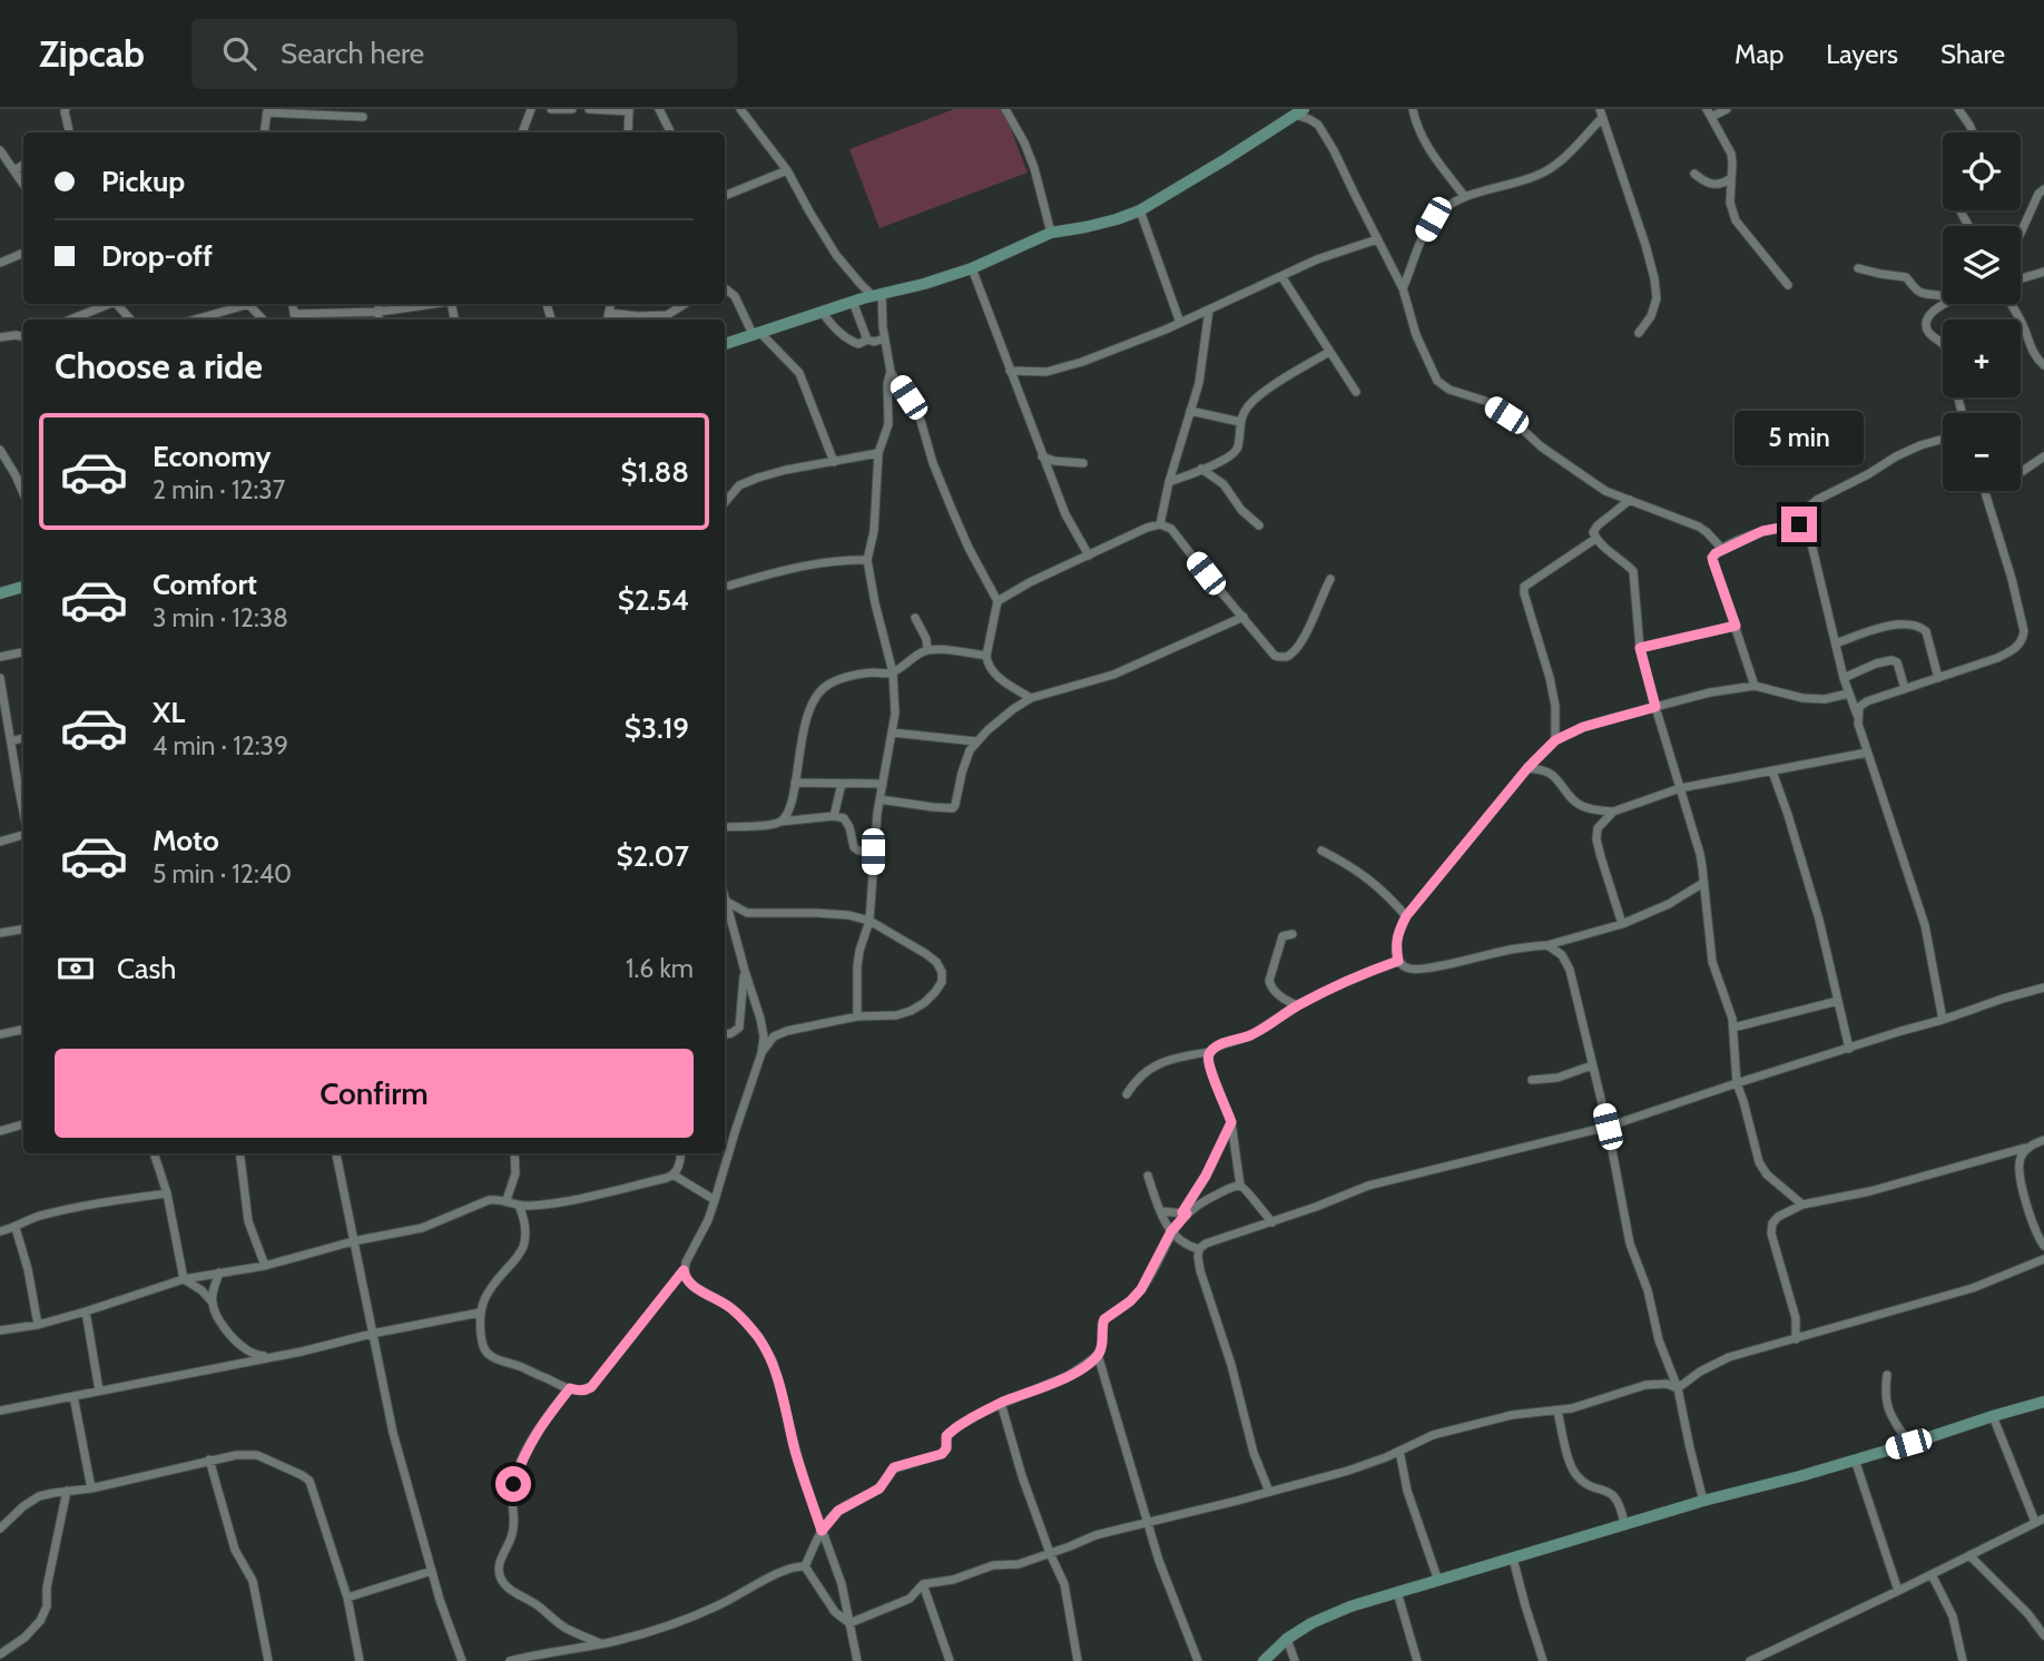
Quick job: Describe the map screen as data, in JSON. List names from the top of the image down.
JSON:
{
  "page": {
    "header": "Zipcab",
    "search": "Search here",
    "nav": ["Map", "Layers", "Share"],
    "map_buttons": ["+", "−"],
    "banner": ["Pickup", "Drop-off"],
    "heading": "Choose a ride",
    "bubble": "5 min",
    "list": [
      {
        "name": "Economy",
        "note": "2 min · 12:37",
        "value": "$1.88"
      },
      {
        "name": "Comfort",
        "note": "3 min · 12:38",
        "value": "$2.54"
      },
      {
        "name": "XL",
        "note": "4 min · 12:39",
        "value": "$3.19"
      },
      {
        "name": "Moto",
        "note": "5 min · 12:40",
        "value": "$2.07"
      }
    ],
    "pay": ["Cash", "1.6 km"],
    "buttons": "Confirm"
  }
}
